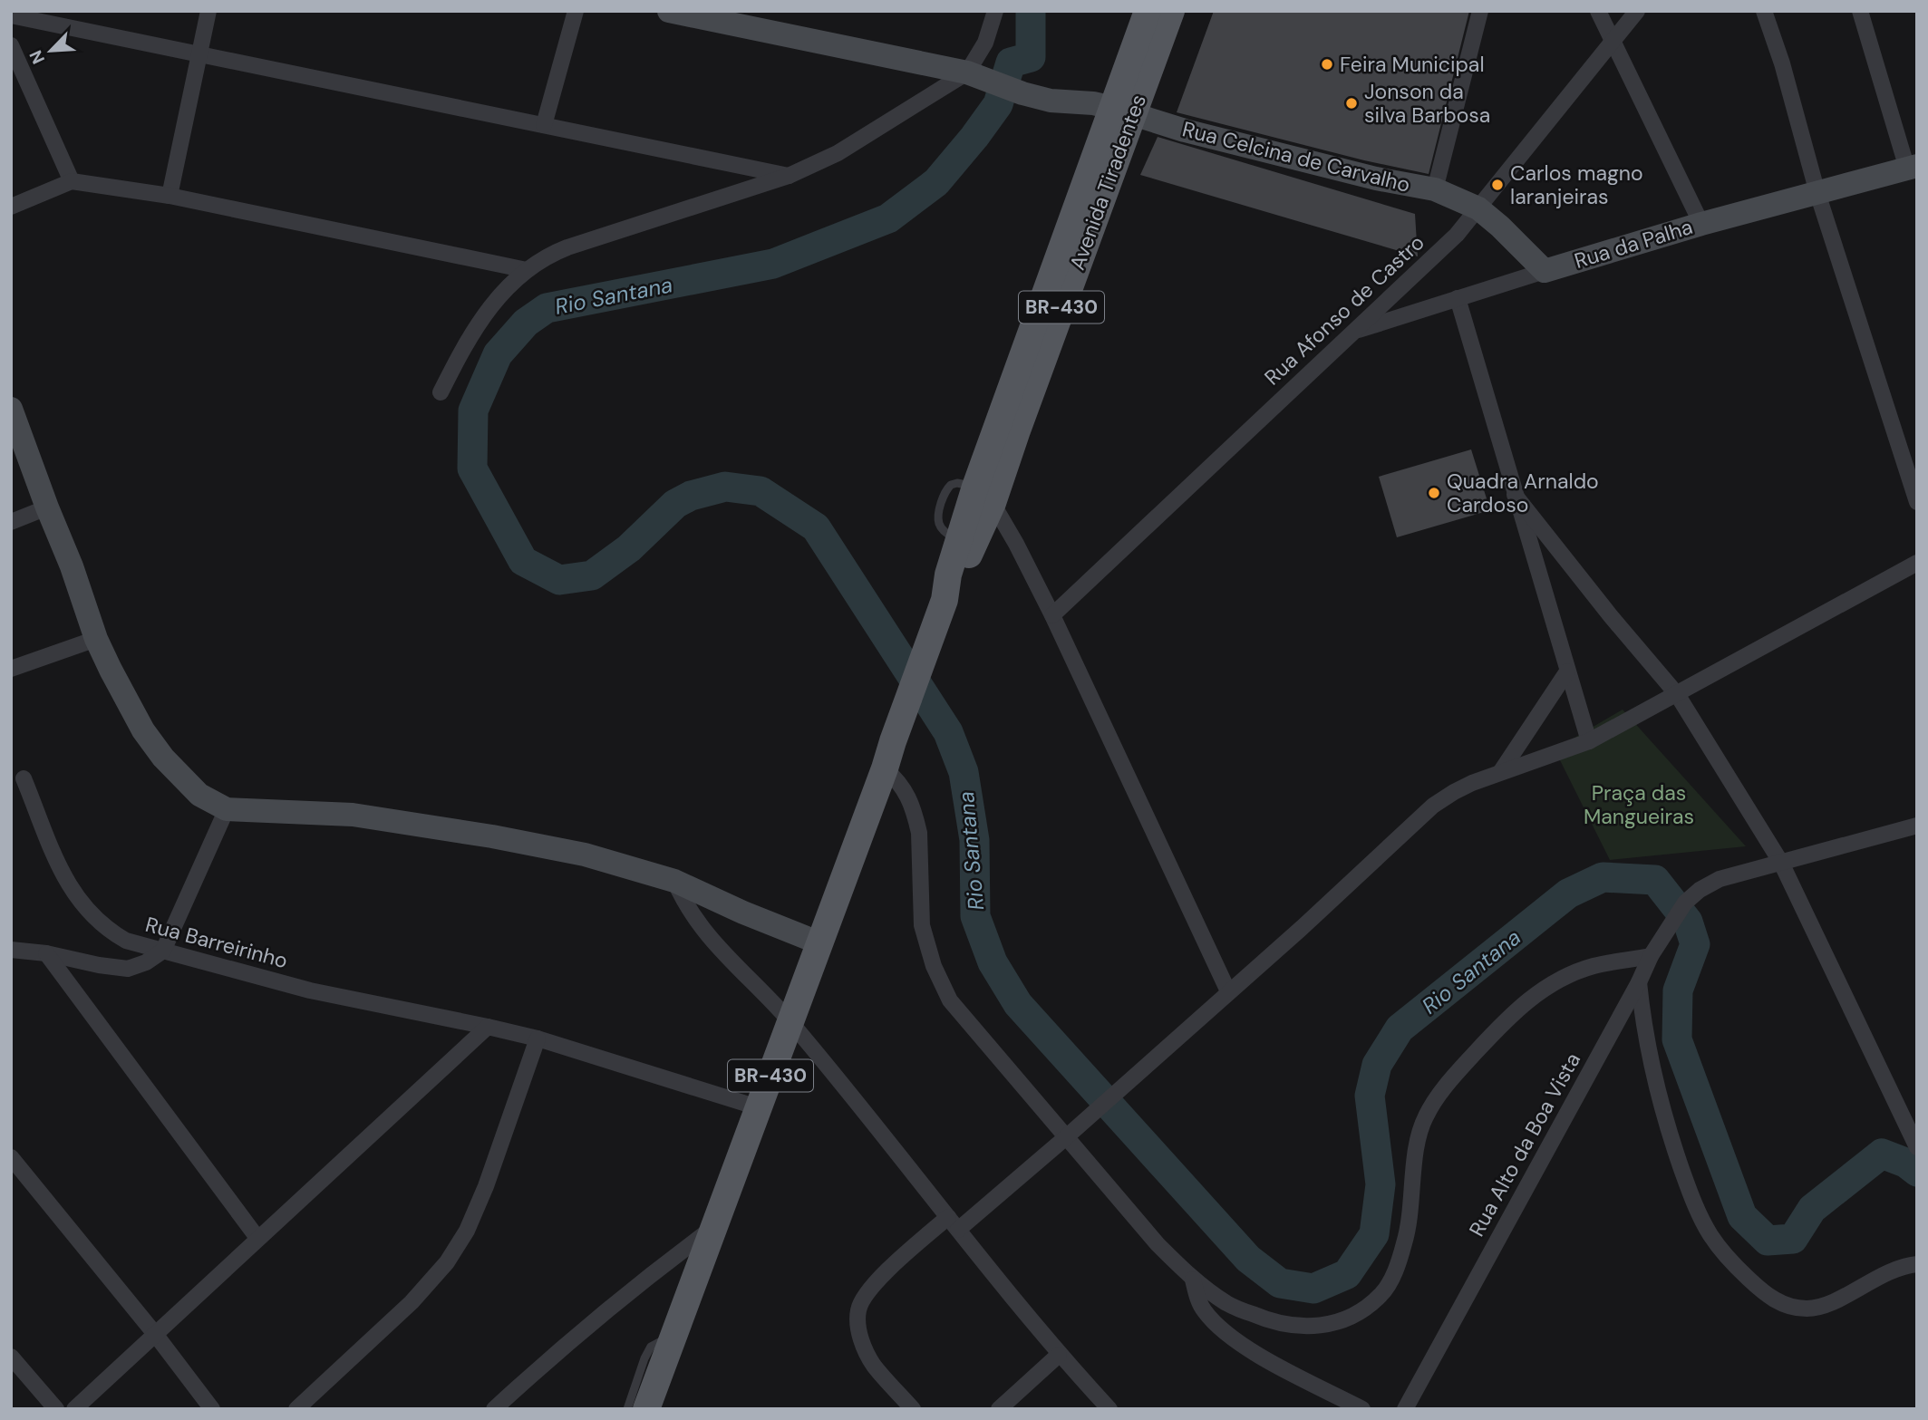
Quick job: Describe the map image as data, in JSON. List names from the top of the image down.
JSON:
{
  "streets": {
    "main road": ["Avenida Tiradentes", "BR-430"],
    "street": [
      "Rua Celcina de Carvalho",
      "Rua da Palha",
      "Rua Afonso de Castro",
      "Rua Barreirinho",
      "Rua Alto da Boa Vista"
    ]
  },
  "crossings": [
    ["Rua Celcina de Carvalho", "Avenida Tiradentes"],
    ["Rua Celcina de Carvalho", "Rua da Palha"],
    ["Rua Celcina de Carvalho", "BR-430"],
    ["Rua Celcina de Carvalho", "Rua Afonso de Castro"],
    ["Avenida Tiradentes", "BR-430"],
    ["Rua da Palha", "Rua Afonso de Castro"],
    ["BR-430", "Rua Barreirinho"]
  ],
  "water": ["Rio Santana"],
  "parks": ["Praça das Mangueiras"],
  "places": [
    "Feira Municipal",
    "Jonson da silva Barbosa",
    "Carlos magno laranjeiras",
    "Quadra Arnaldo Cardoso"
  ],
  "north": "bottom left"
}
